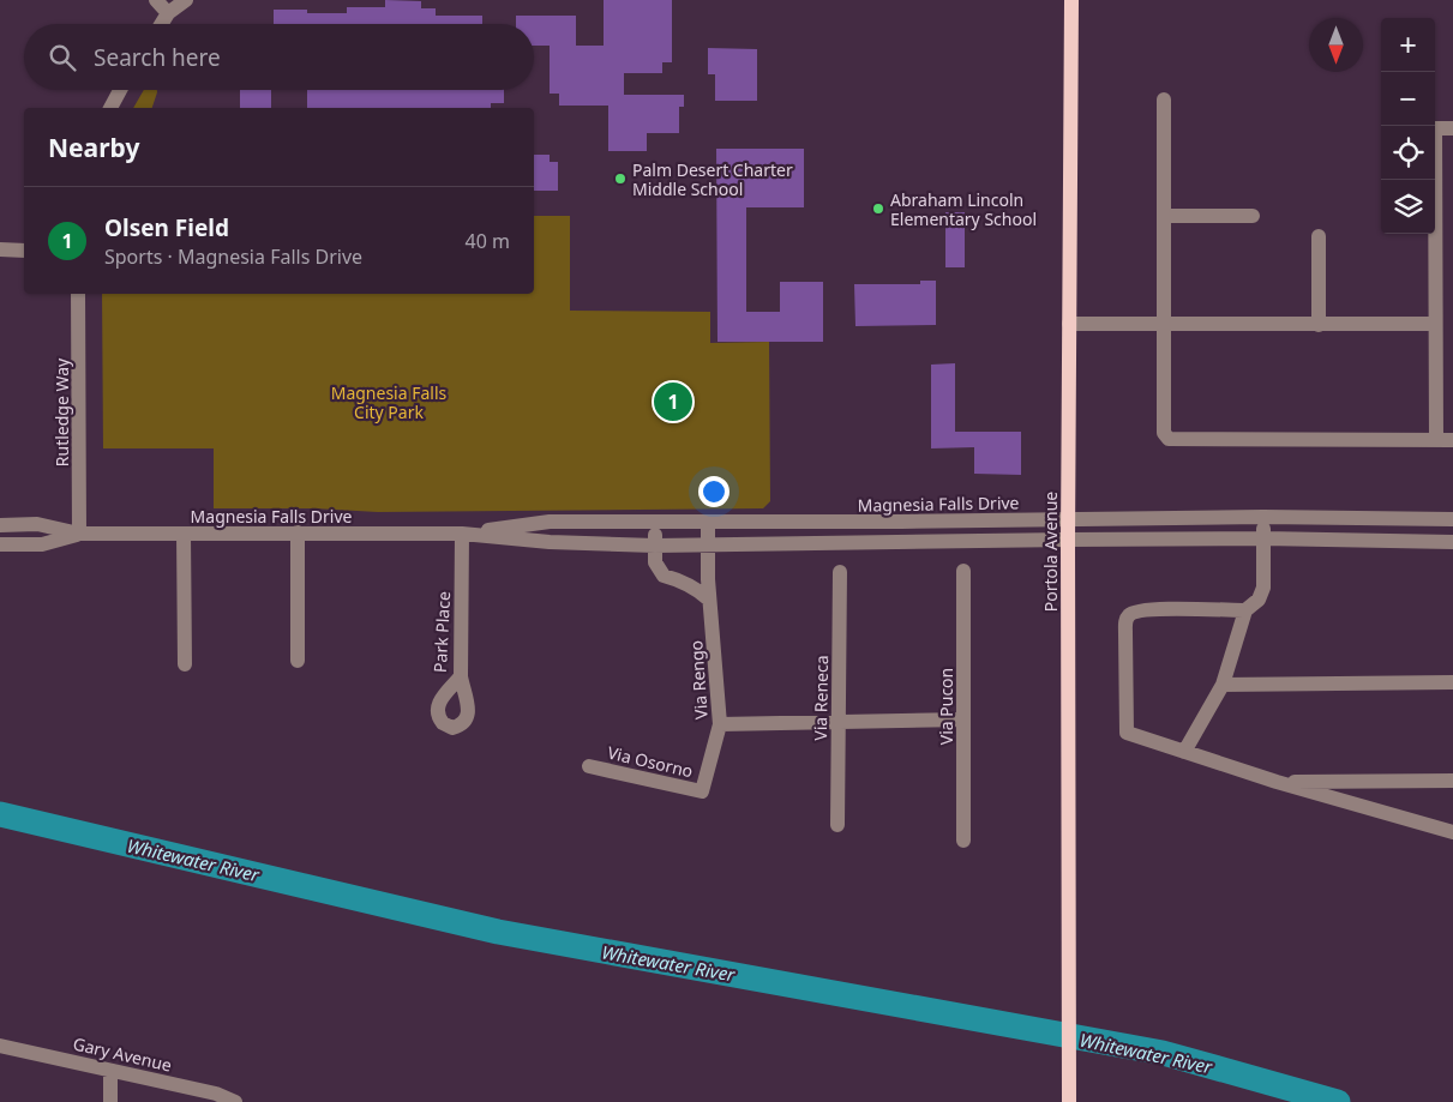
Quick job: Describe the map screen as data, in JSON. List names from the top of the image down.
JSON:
{
  "streets": {
    "main road": ["Portola Avenue"],
    "street": [
      "Rutledge Way",
      "Magnesia Falls Drive",
      "Park Place",
      "Via Rengo",
      "Via Reneca",
      "Via Pucon",
      "Via Osorno",
      "Gary Avenue"
    ]
  },
  "crossings": [
    ["Rutledge Way", "Magnesia Falls Drive"],
    ["Magnesia Falls Drive", "Portola Avenue"],
    ["Magnesia Falls Drive", "Park Place"],
    ["Magnesia Falls Drive", "Via Rengo"],
    ["Via Rengo", "Via Osorno"]
  ],
  "water": ["Whitewater River"],
  "parks": ["Magnesia Falls City Park"],
  "places": ["Palm Desert Charter Middle School", "Abraham Lincoln Elementary School"],
  "north": "bottom",
  "page": {
    "map_buttons": ["+", "−"],
    "search": "Search here",
    "heading": "Nearby",
    "list": [
      {
        "mark": "1",
        "name": "Olsen Field",
        "note": "Sports · Magnesia Falls Drive",
        "value": "40 m"
      }
    ],
    "pins": "1"
  }
}
